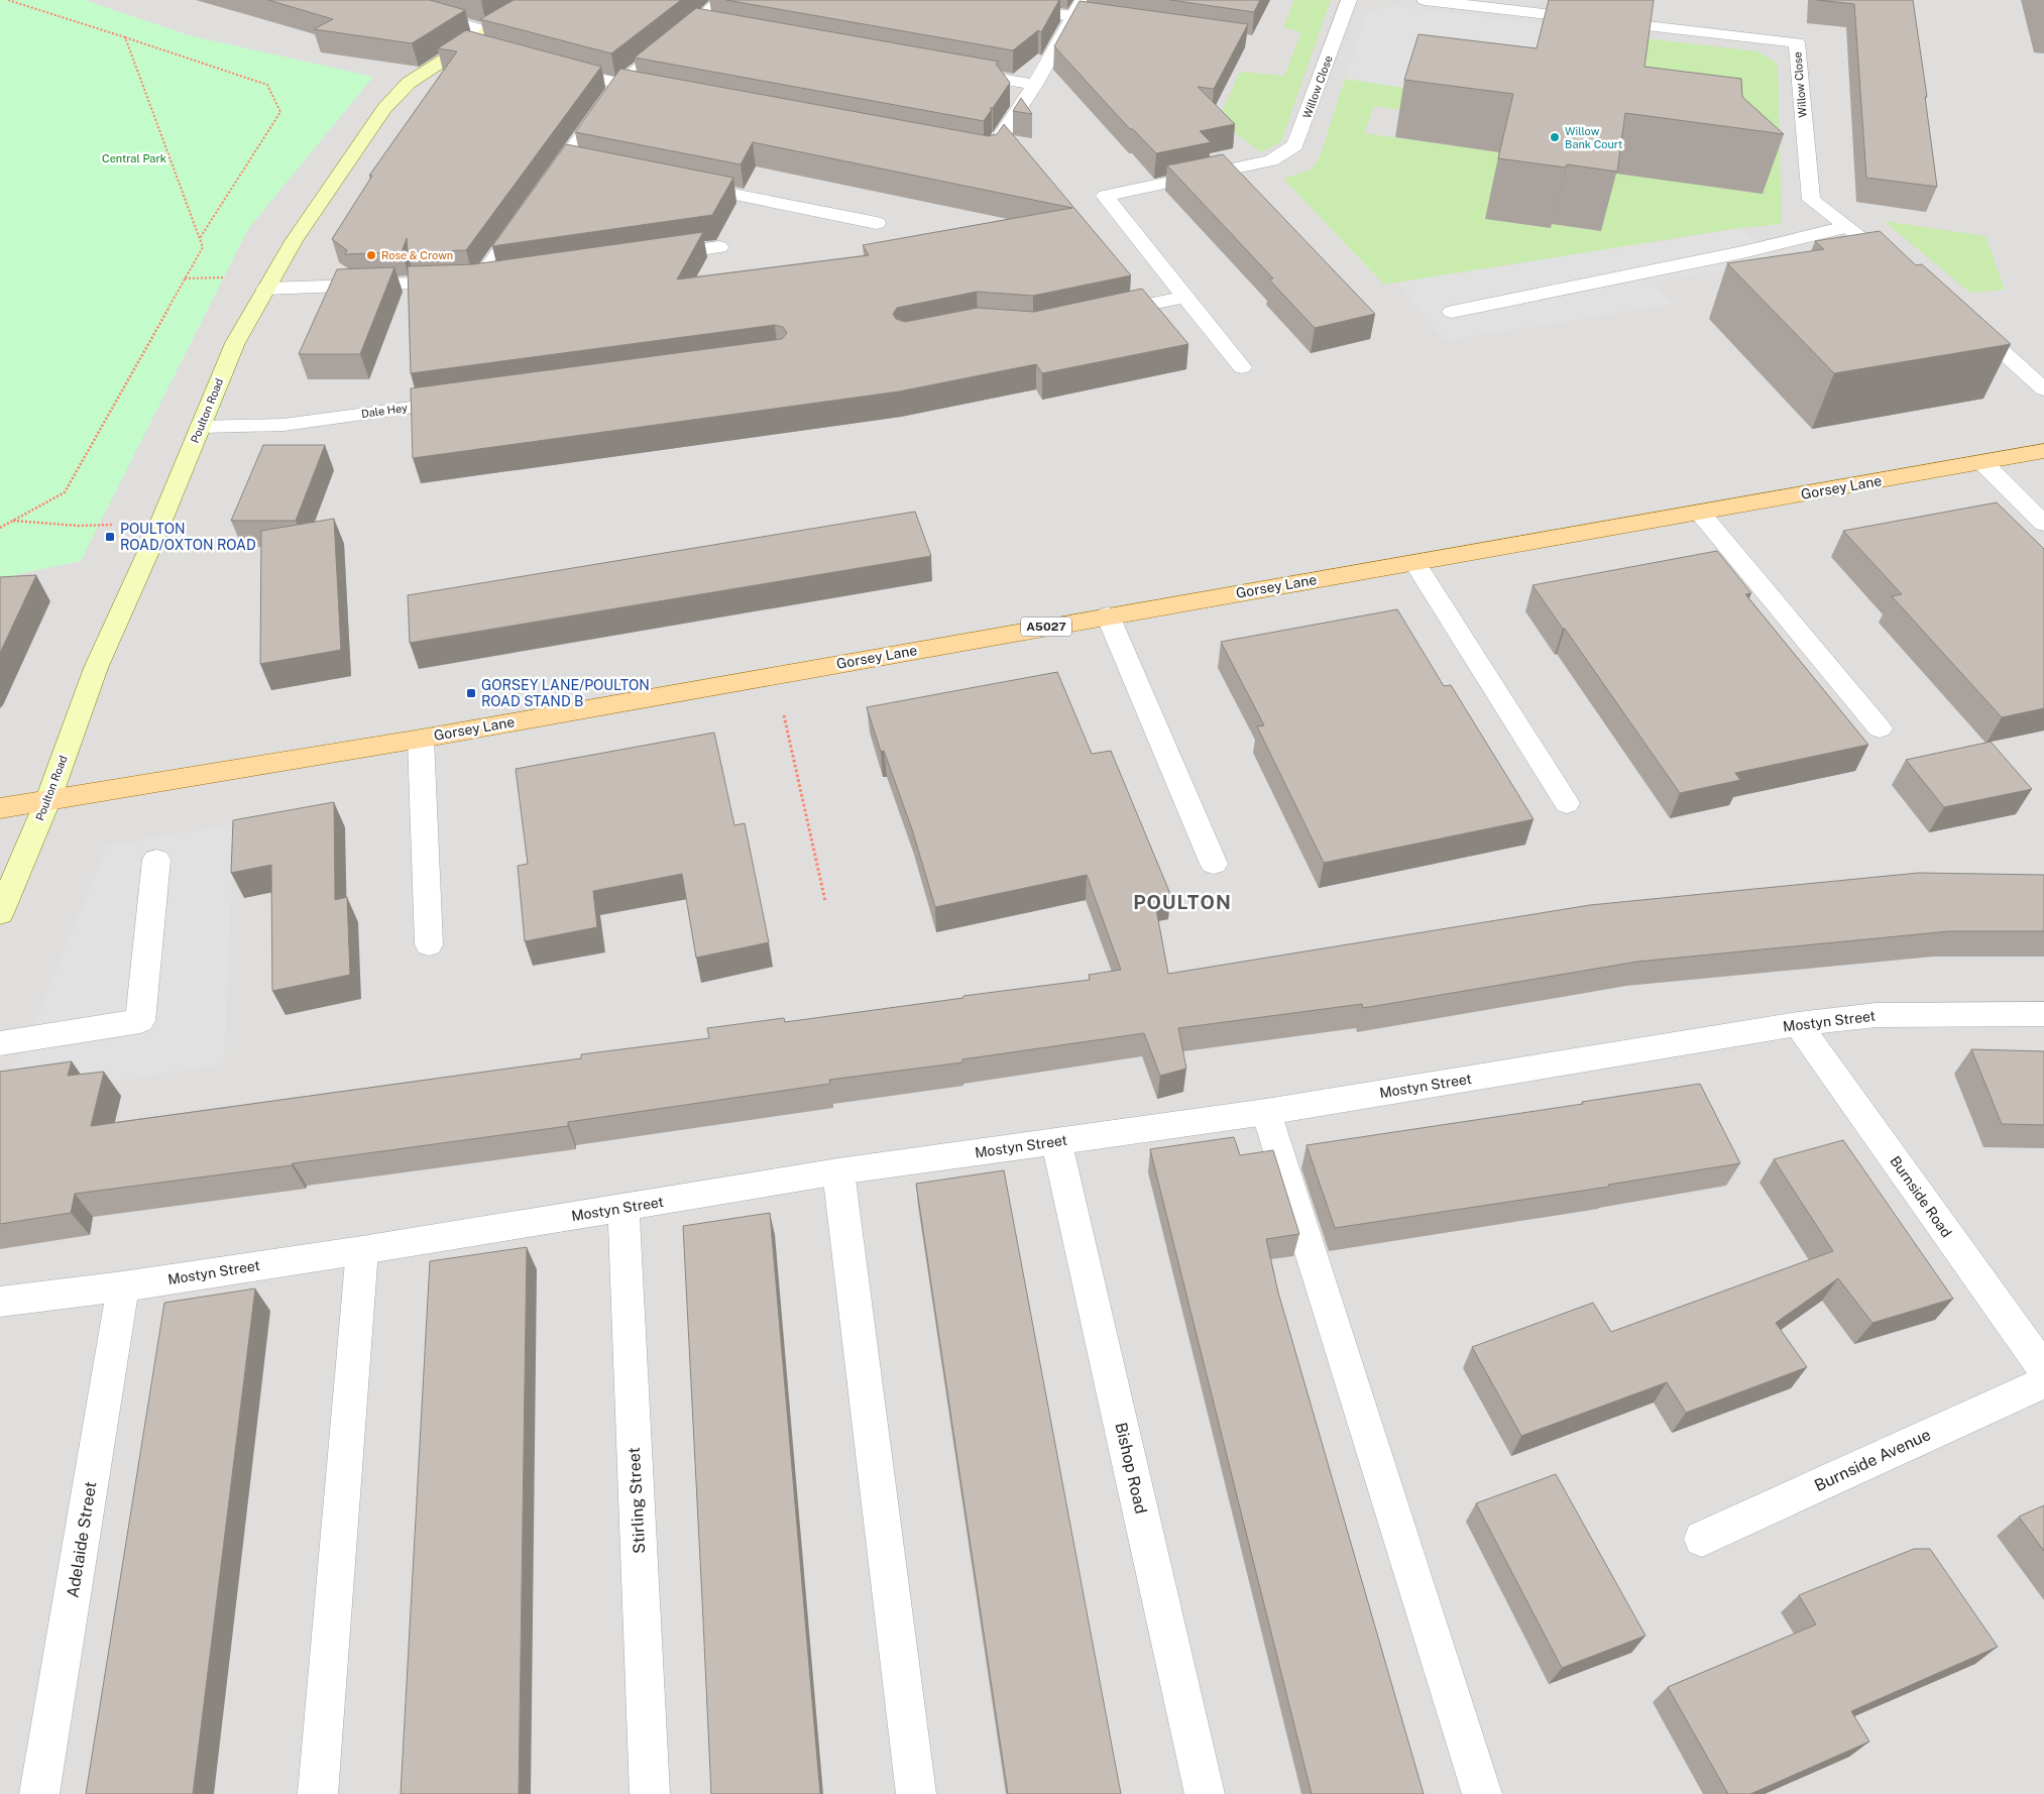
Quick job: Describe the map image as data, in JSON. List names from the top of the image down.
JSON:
{
  "streets": {
    "main road": ["Poulton Road", "Gorsey Lane", "A5027"],
    "street": [
      "Willow Close",
      "Dale Hey",
      "Mostyn Street",
      "Burnside Road",
      "Burnside Avenue",
      "Bishop Road",
      "Stirling Street",
      "Adelaide Street"
    ]
  },
  "crossings": [
    ["Poulton Road", "Dale Hey"],
    ["Poulton Road", "Gorsey Lane"],
    ["Poulton Road", "A5027"],
    ["Gorsey Lane", "A5027"],
    ["Mostyn Street", "Burnside Road"],
    ["Mostyn Street", "Bishop Road"],
    ["Mostyn Street", "Stirling Street"],
    ["Mostyn Street", "Adelaide Street"]
  ],
  "districts": ["POULTON"],
  "parks": ["Central Park"],
  "places": {
    "other": ["Willow Bank Court", "Rose & Crown"],
    "transit": ["POULTON ROAD/OXTON ROAD", "GORSEY LANE/POULTON ROAD STAND B"]
  }
}
